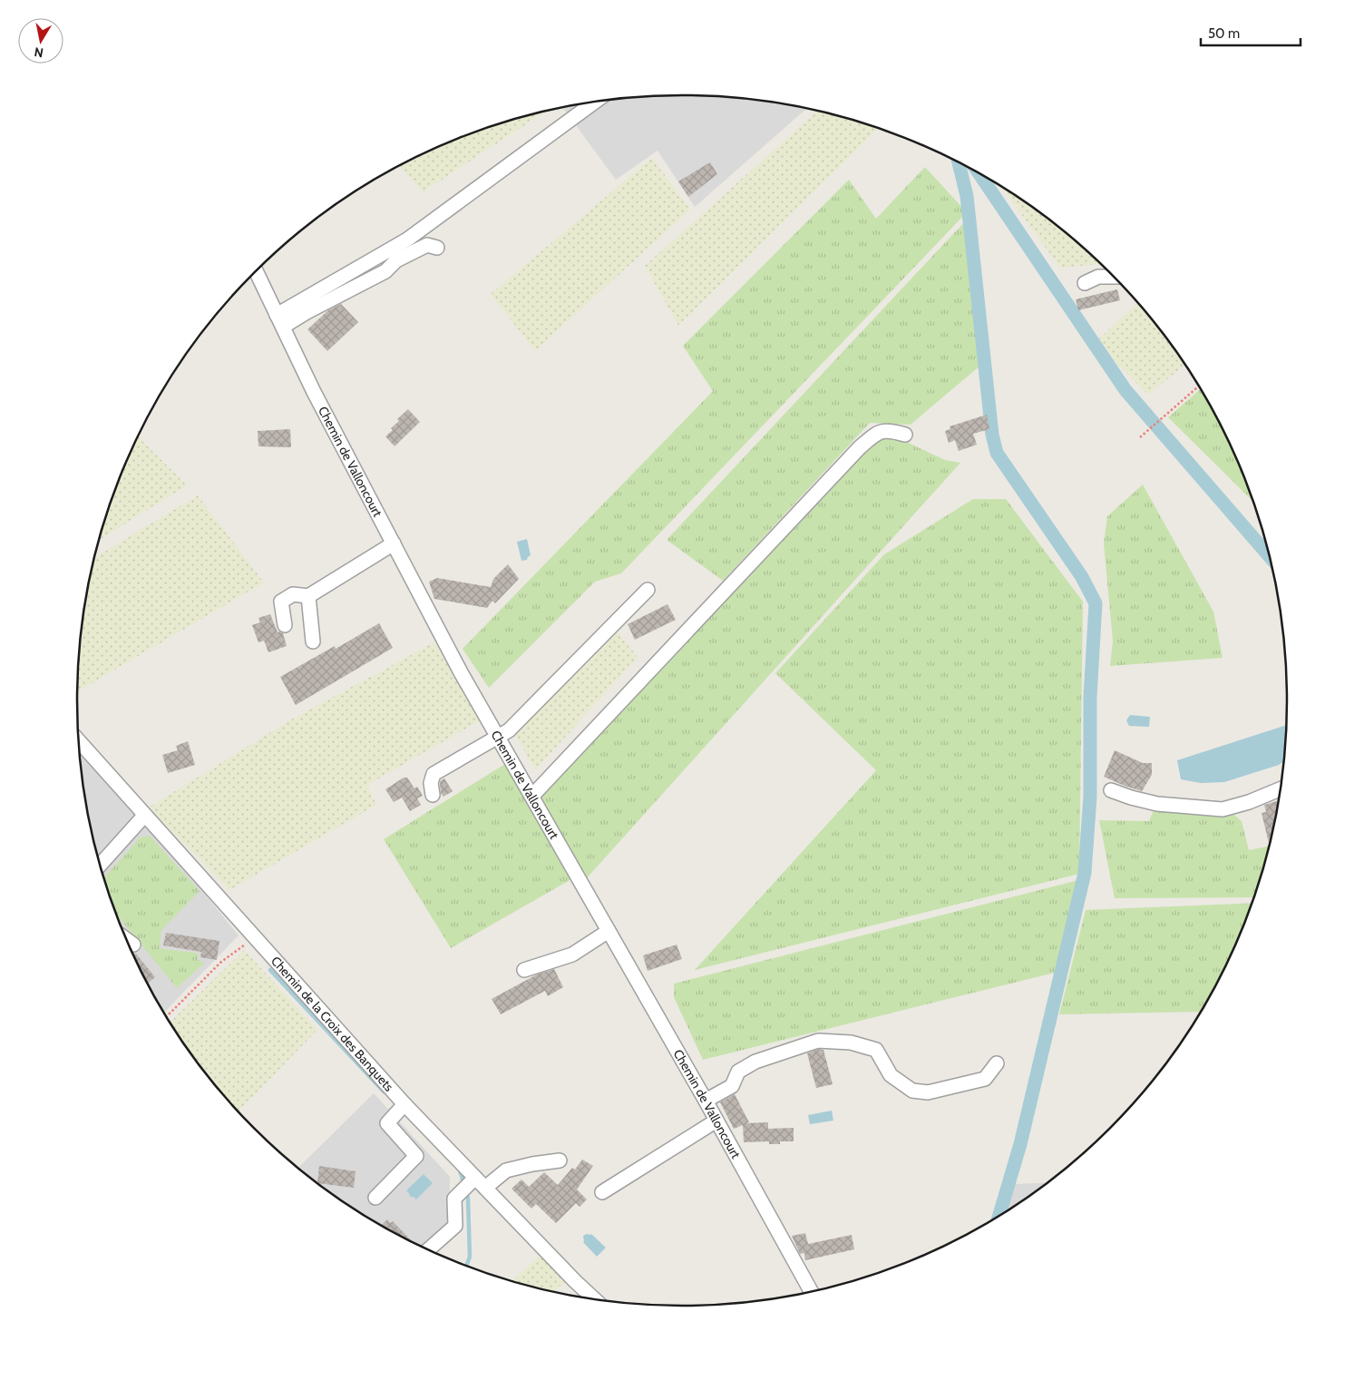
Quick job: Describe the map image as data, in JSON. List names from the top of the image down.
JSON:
{
  "streets": {
    "street": ["Chemin de Valloncourt", "Chemin de la Croix des Banquets"]
  },
  "scale_bar": "50 m",
  "north": "bottom"
}
